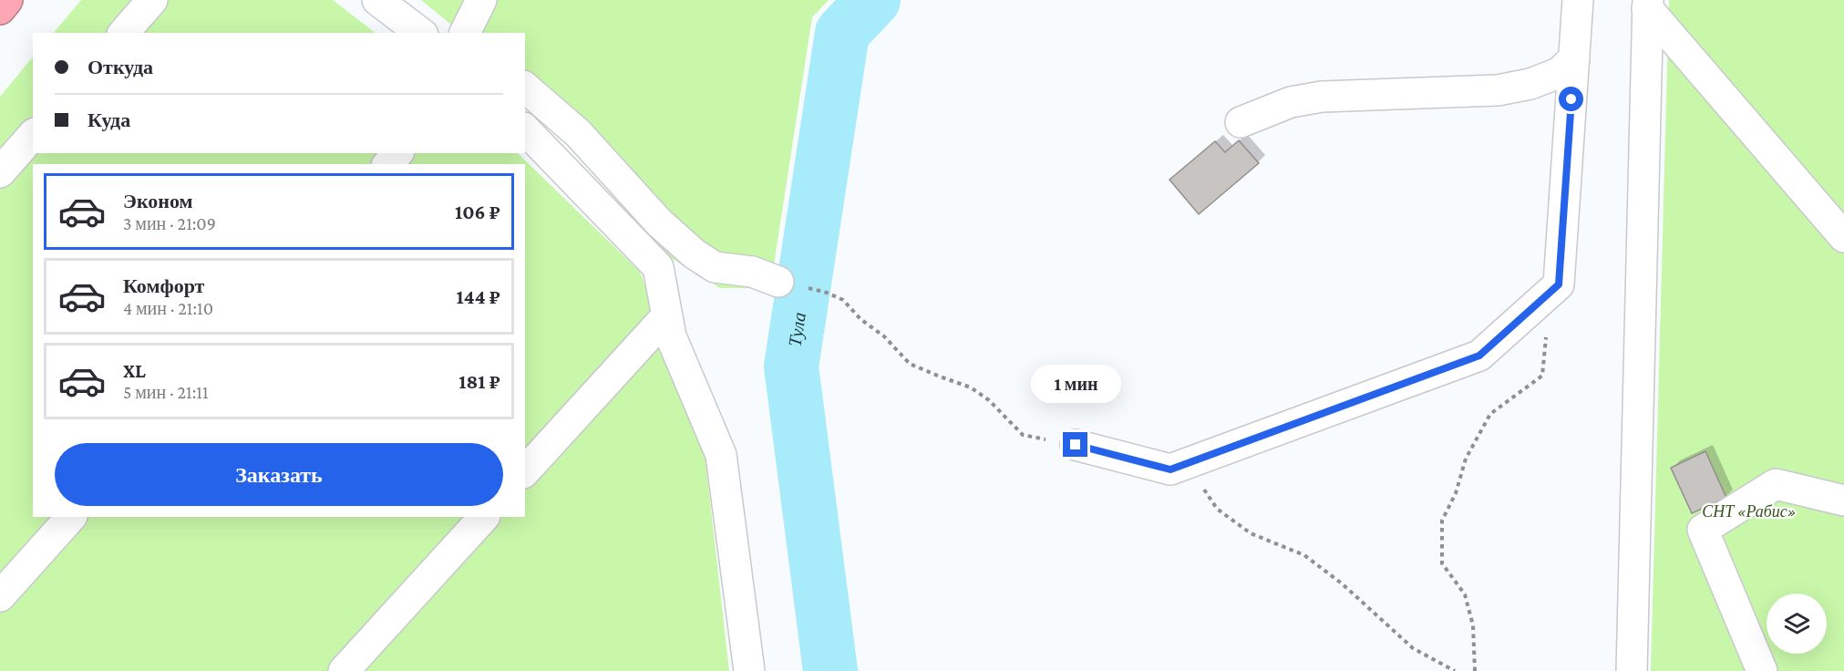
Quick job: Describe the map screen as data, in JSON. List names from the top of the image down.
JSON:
{
  "water": ["Тула"],
  "parks": ["СНТ «Рабис»"],
  "page": {
    "banner": ["Откуда", "Куда"],
    "list": [
      {
        "name": "Эконом",
        "note": "3 мин · 21:09",
        "value": "106 ₽"
      },
      {
        "name": "Комфорт",
        "note": "4 мин · 21:10",
        "value": "144 ₽"
      },
      {
        "name": "XL",
        "note": "5 мин · 21:11",
        "value": "181 ₽"
      }
    ],
    "bubble": "1 мин",
    "buttons": "Заказать"
  }
}
